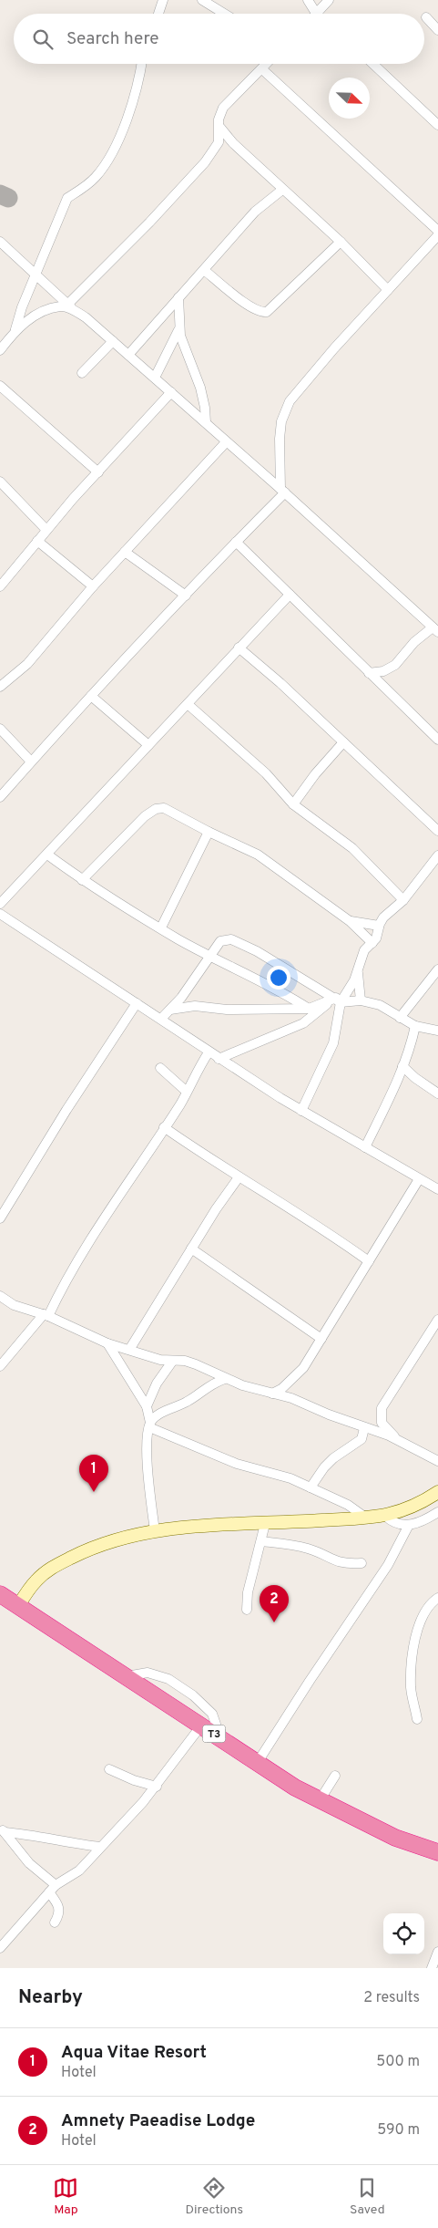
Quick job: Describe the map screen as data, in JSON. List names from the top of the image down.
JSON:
{
  "streets": {
    "highway": ["T3"]
  },
  "north": "bottom right",
  "page": {
    "search": "Search here",
    "pins": ["1", "2"],
    "heading": ["Nearby", "2 results"],
    "list": [
      {
        "mark": "1",
        "name": "Aqua Vitae Resort",
        "note": "Hotel",
        "value": "500 m"
      },
      {
        "mark": "2",
        "name": "Amnety Paeadise Lodge",
        "note": "Hotel",
        "value": "590 m"
      }
    ],
    "nav": ["Map", "Directions", "Saved"]
  }
}
